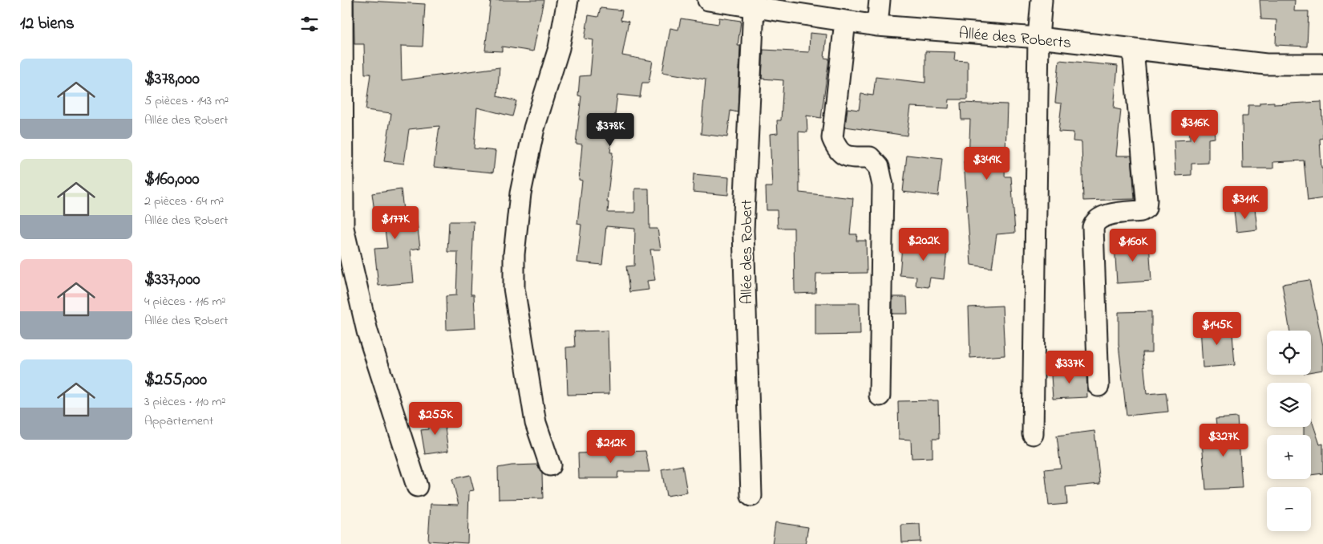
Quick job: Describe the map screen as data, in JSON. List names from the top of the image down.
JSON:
{
  "streets": {
    "street": ["Allée des Roberts", "Allée des Robert"]
  },
  "crossings": [
    ["Allée des Roberts", "Allée des Robert"]
  ],
  "page": {
    "heading": "12 biens",
    "list": [
      {
        "name": "$378,000",
        "note": "5 pièces · 143 m² · Allée des Robert"
      },
      {
        "name": "$160,000",
        "note": "2 pièces · 64 m² · Allée des Robert"
      },
      {
        "name": "$337,000",
        "note": "4 pièces · 116 m² · Allée des Robert"
      },
      {
        "name": "$255,000",
        "note": "3 pièces · 110 m² · Appartement"
      }
    ],
    "price": [
      "$316K",
      "$378K",
      "$349K",
      "$311K",
      "$177K",
      "$202K",
      "$160K",
      "$145K",
      "$337K",
      "$255K",
      "$327K",
      "$212K"
    ],
    "map_buttons": ["+", "−"]
  }
}
